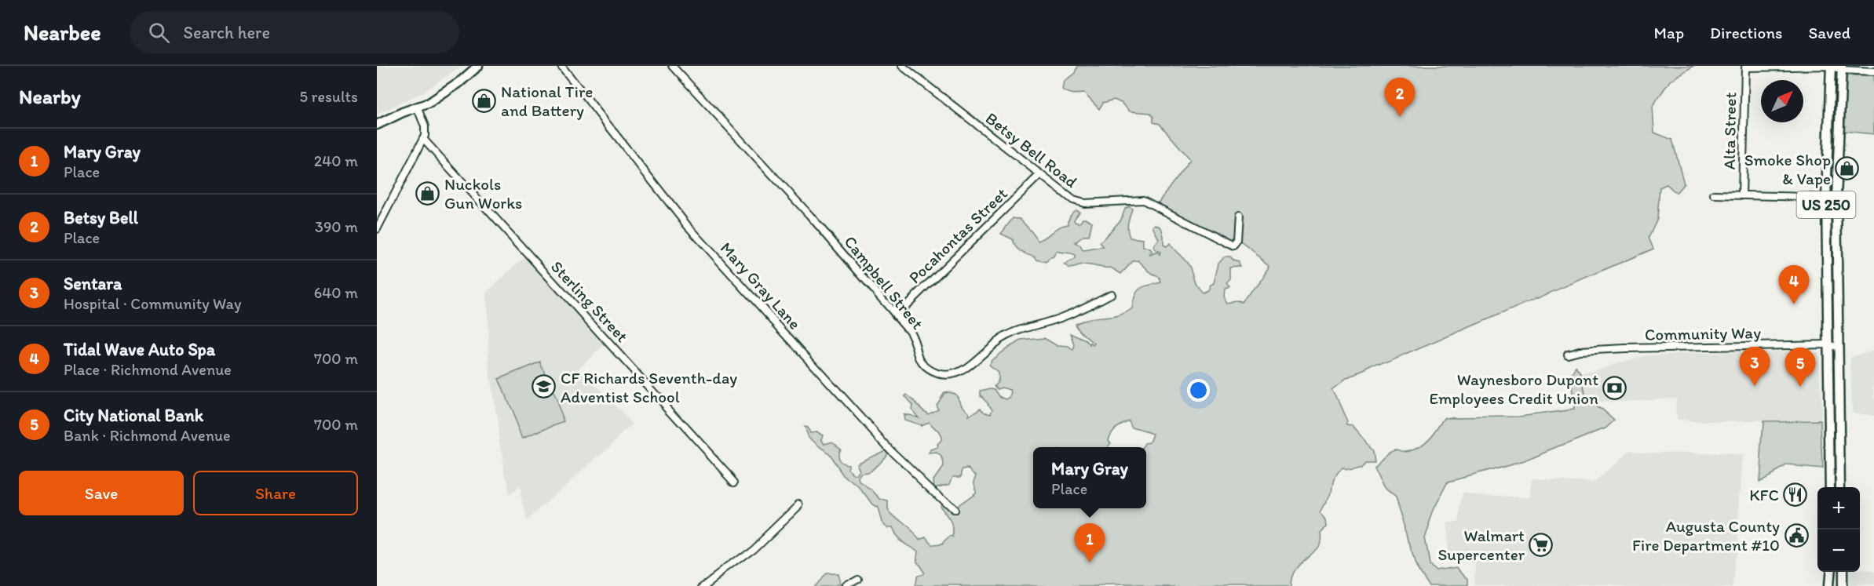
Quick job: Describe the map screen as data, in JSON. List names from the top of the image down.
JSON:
{
  "streets": {
    "main road": ["US 250"],
    "street": [
      "Alta Street",
      "Betsy Bell Road",
      "Pocahontas Street",
      "Campbell Street",
      "Mary Gray Lane",
      "Sterling Street",
      "Community Way"
    ]
  },
  "crossings": [
    ["Alta Street", "US 250"],
    ["Betsy Bell Road", "Pocahontas Street"],
    ["US 250", "Community Way"],
    ["Pocahontas Street", "Campbell Street"]
  ],
  "places": {
    "shop": ["National Tire and Battery", "Smoke Shop & Vape", "Nuckols Gun Works"],
    "school or university": ["CF Richards Seventh-day Adventist School"],
    "bank": ["Waynesboro Dupont Employees Credit Union"],
    "restaurant": ["KFC"],
    "public building": ["Augusta County Fire Department #10"],
    "supermarket": ["Walmart Supercenter"]
  },
  "north": "top right",
  "page": {
    "header": "Nearbee",
    "search": "Search here",
    "nav": ["Map", "Directions", "Saved"],
    "heading": ["Nearby", "5 results"],
    "pins": [
      "2",
      "4",
      "3",
      "5",
      "1"
    ],
    "list": [
      {
        "mark": "1",
        "name": "Mary Gray",
        "note": "Place",
        "value": "240 m"
      },
      {
        "mark": "2",
        "name": "Betsy Bell",
        "note": "Place",
        "value": "390 m"
      },
      {
        "mark": "3",
        "name": "Sentara",
        "note": "Hospital · Community Way",
        "value": "640 m"
      },
      {
        "mark": "4",
        "name": "Tidal Wave Auto Spa",
        "note": "Place · Richmond Avenue",
        "value": "700 m"
      },
      {
        "mark": "5",
        "name": "City National Bank",
        "note": "Bank · Richmond Avenue",
        "value": "700 m"
      }
    ],
    "popup": ["Mary Gray", "Place"],
    "buttons": ["Save", "Share"],
    "map_buttons": ["+", "−"]
  }
}
